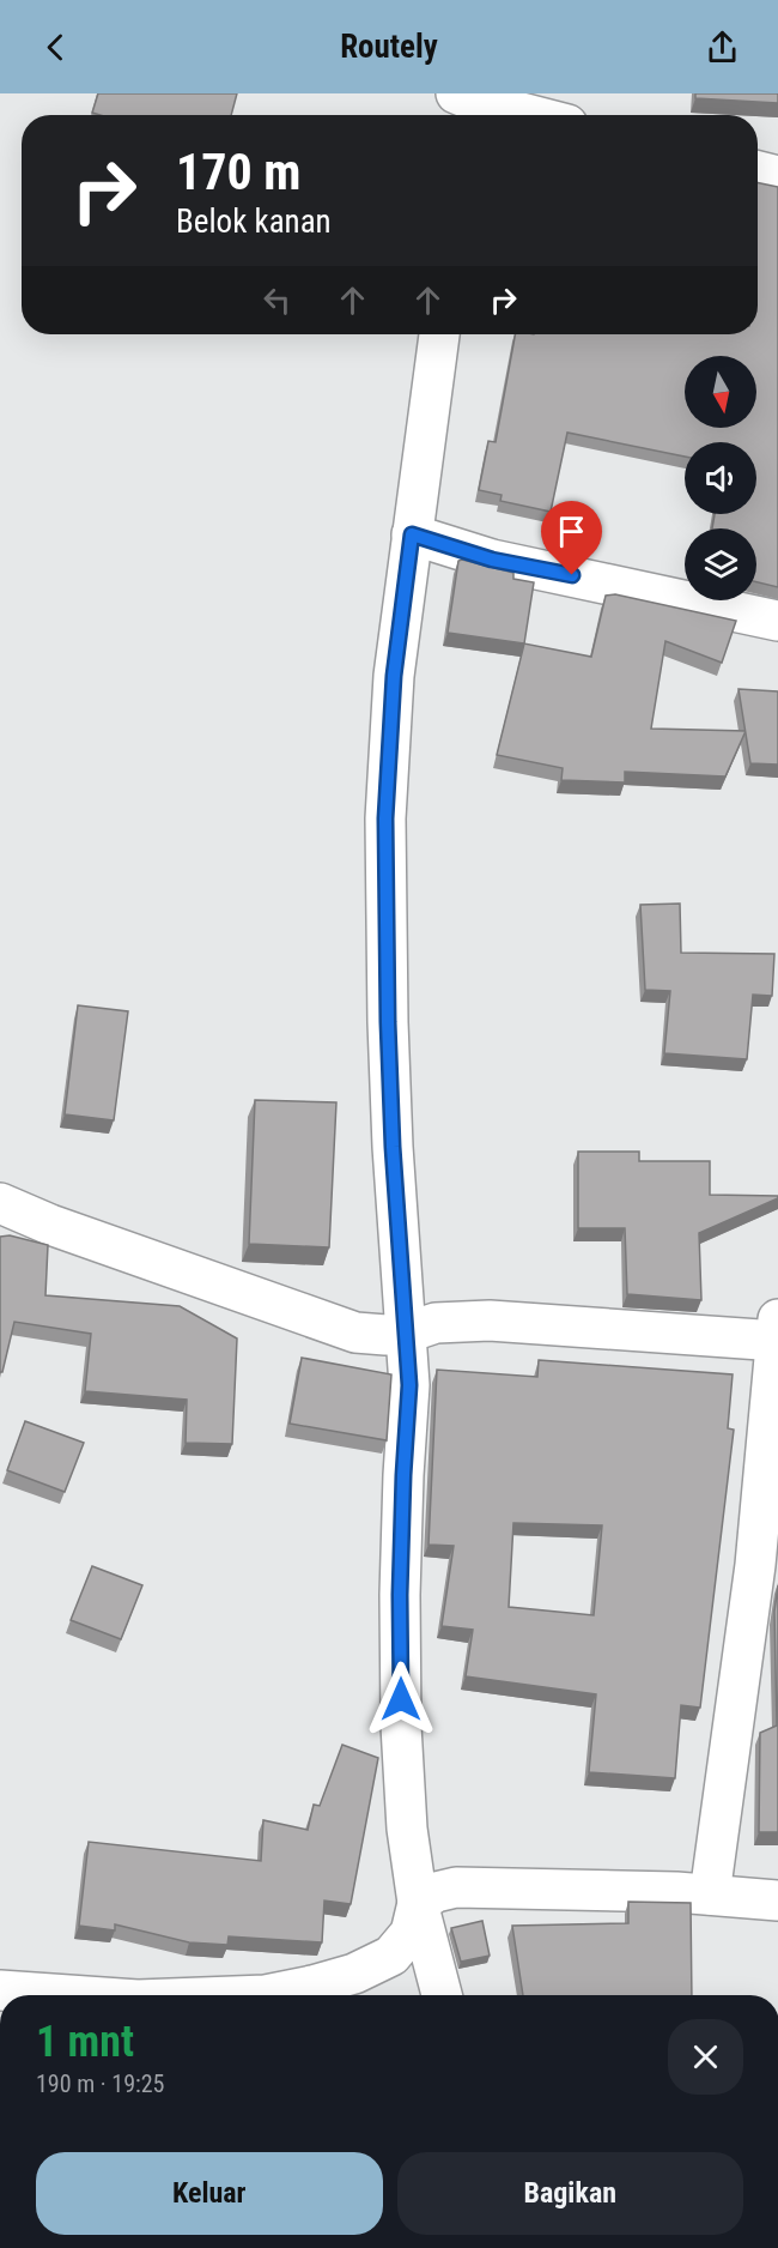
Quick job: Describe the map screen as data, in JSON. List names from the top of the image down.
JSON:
{
  "north": "bottom",
  "page": {
    "header": "Routely",
    "turn": ["170 m", "Belok kanan"],
    "heading": ["1 mnt", "190 m · 19:25"],
    "buttons": ["Keluar", "Bagikan"]
  }
}
